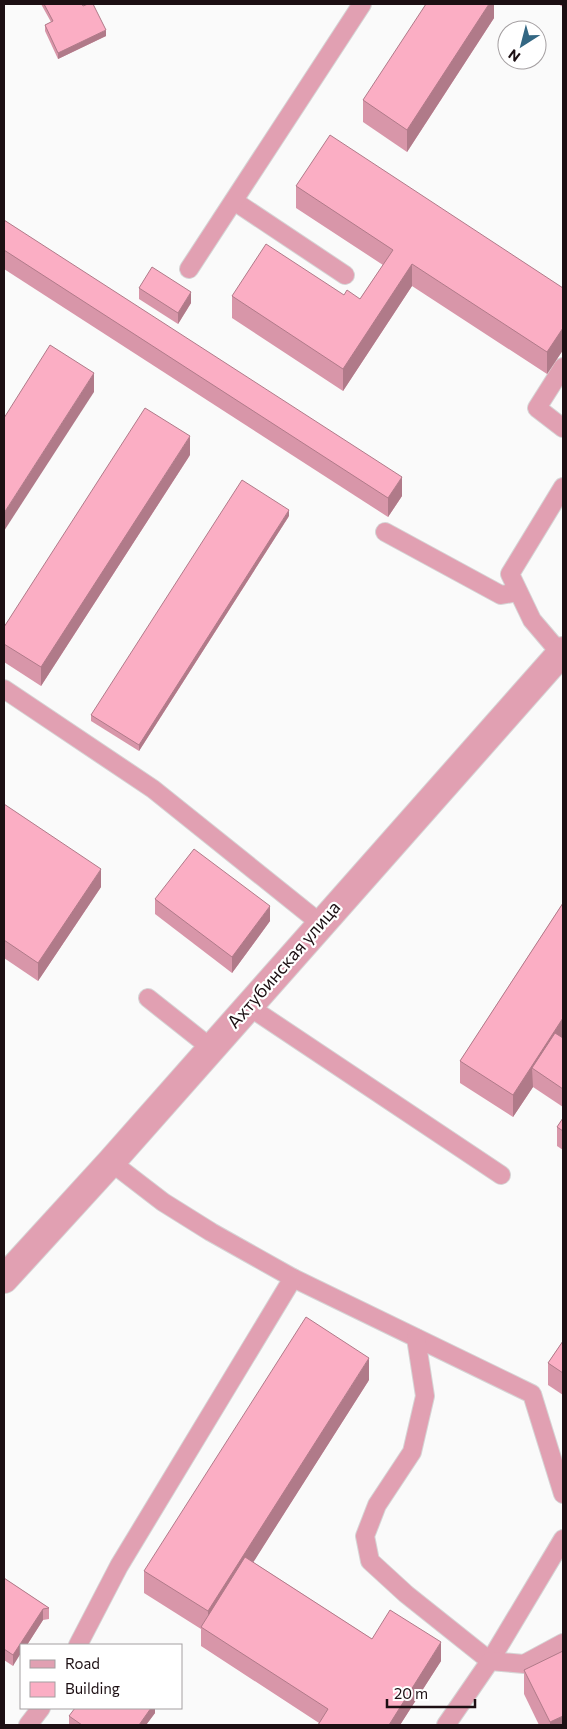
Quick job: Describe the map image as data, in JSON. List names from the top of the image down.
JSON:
{
  "streets": {
    "street": ["Ахтубинская улица"]
  },
  "legend": ["Road", "Building"],
  "scale_bar": "20 m",
  "north": "bottom left"
}
